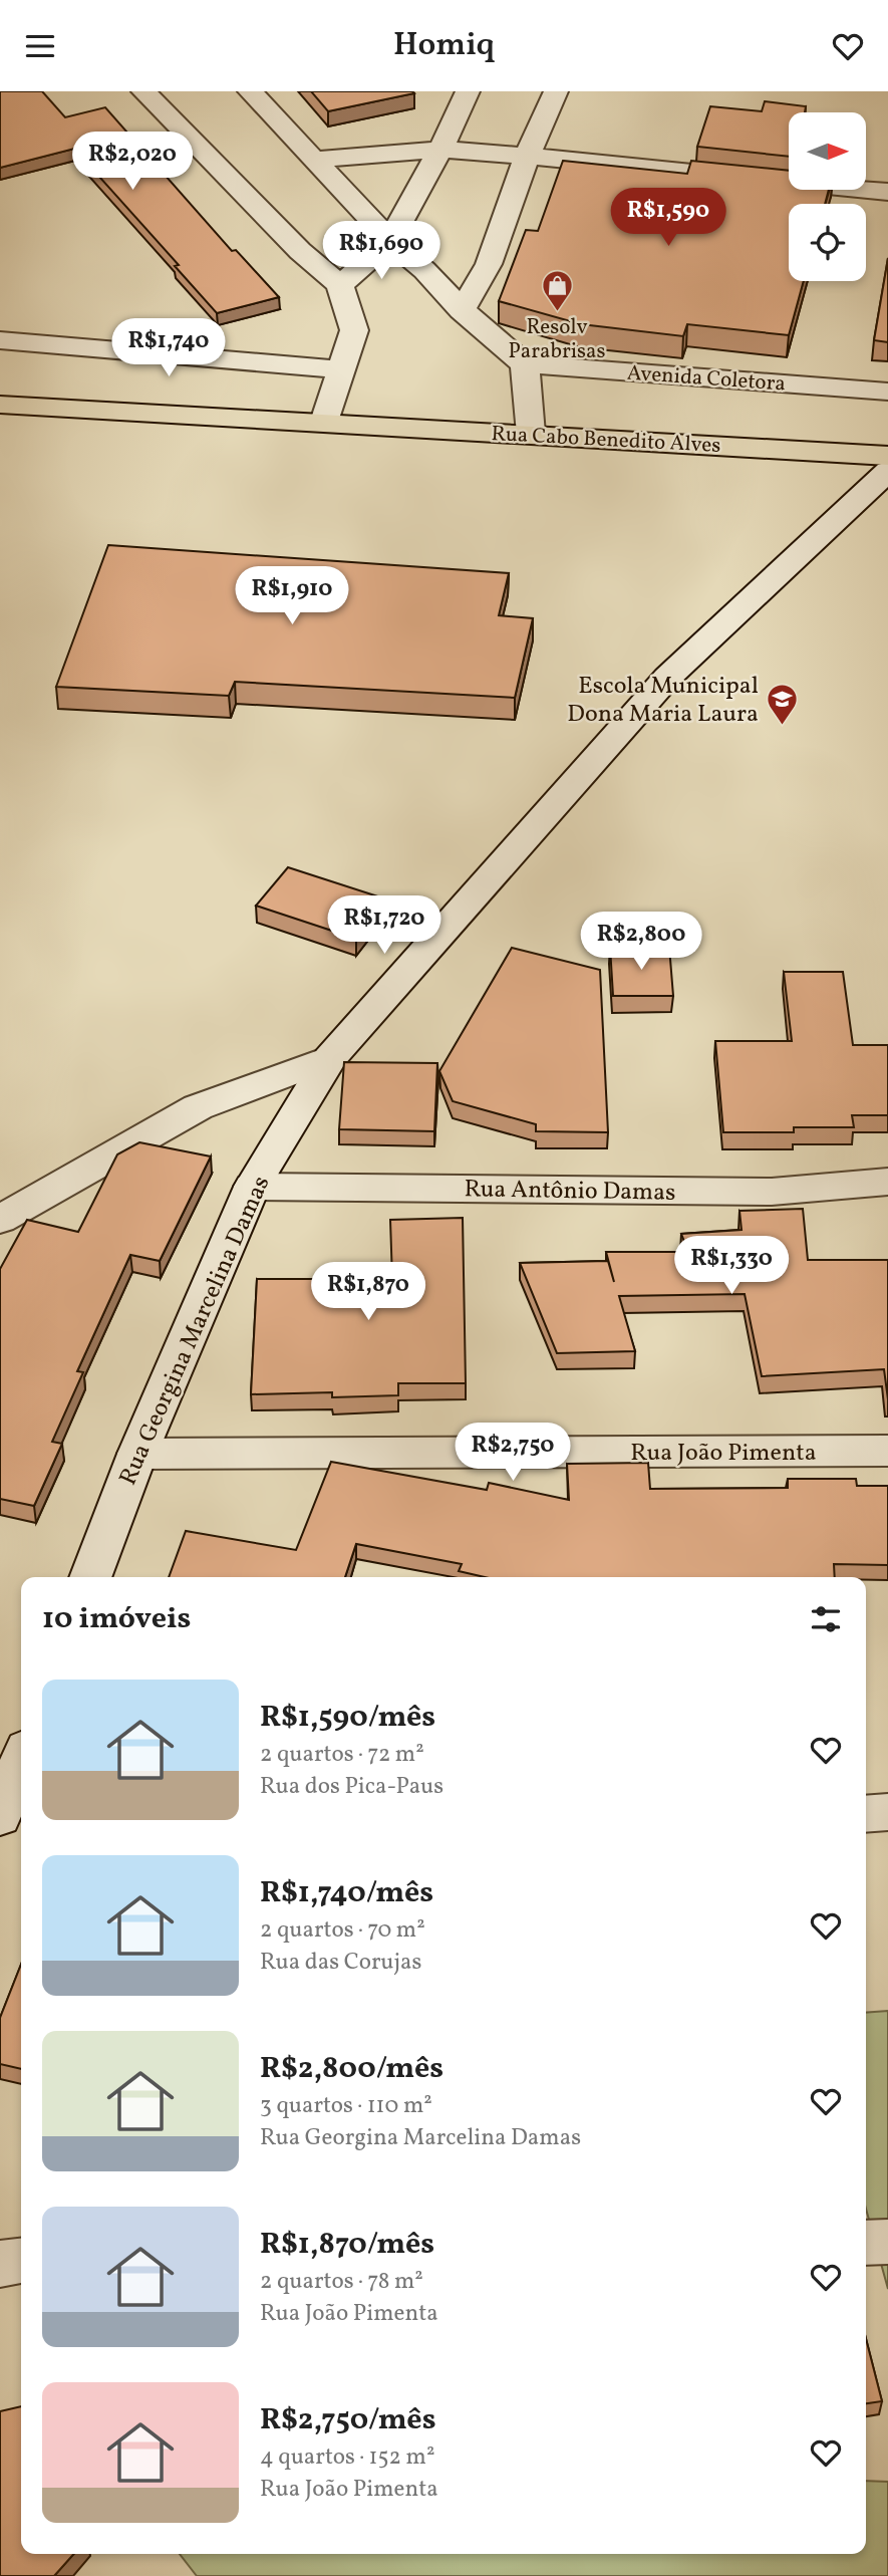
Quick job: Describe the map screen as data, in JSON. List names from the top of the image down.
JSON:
{
  "streets": {
    "main road": ["Rua Cabo Benedito Alves"],
    "street": [
      "Avenida Coletora",
      "Rua Antônio Damas",
      "Rua Georgina Marcelina Damas",
      "Rua João Pimenta"
    ]
  },
  "crossings": [
    ["Rua Antônio Damas", "Rua Georgina Marcelina Damas"],
    ["Rua Georgina Marcelina Damas", "Rua João Pimenta"]
  ],
  "places": {
    "shop": ["Resolv Parabrisas"],
    "school or university": ["Escola Municipal Dona Maria Laura"]
  },
  "north": "right",
  "page": {
    "header": "Homiq",
    "price": [
      "R$2,020",
      "R$1,590",
      "R$1,690",
      "R$1,740",
      "R$1,910",
      "R$1,720",
      "R$2,800",
      "R$1,330",
      "R$1,870",
      "R$2,750"
    ],
    "heading": "10 imóveis",
    "list": [
      {
        "name": "R$1,590/mês",
        "note": "2 quartos · 72 m² · Rua dos Pica-Paus"
      },
      {
        "name": "R$1,740/mês",
        "note": "2 quartos · 70 m² · Rua das Corujas"
      },
      {
        "name": "R$2,800/mês",
        "note": "3 quartos · 110 m² · Rua Georgina Marcelina Damas"
      },
      {
        "name": "R$1,870/mês",
        "note": "2 quartos · 78 m² · Rua João Pimenta"
      },
      {
        "name": "R$2,750/mês",
        "note": "4 quartos · 152 m² · Rua João Pimenta"
      }
    ]
  }
}
